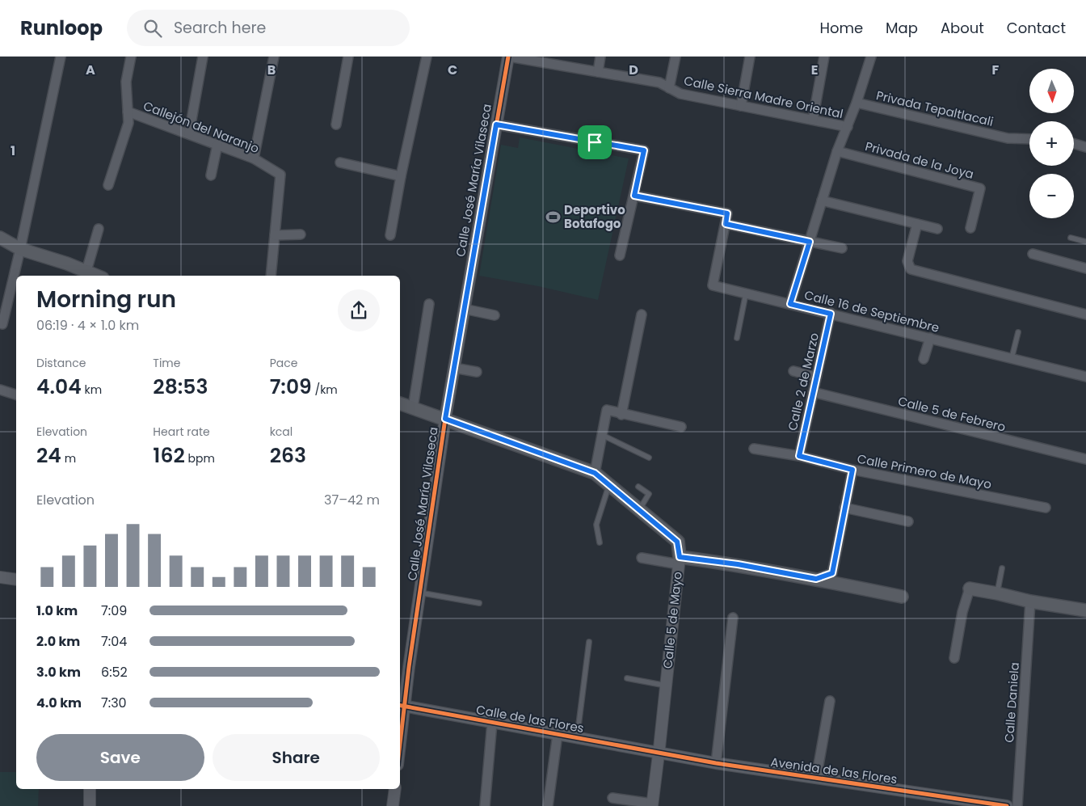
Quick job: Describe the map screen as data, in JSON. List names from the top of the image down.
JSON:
{
  "streets": {
    "main road": ["Calle 5 de Mayo"],
    "street": [
      "Calle Sierra Madre Oriental",
      "Privada Tepaltlacali",
      "Callejón del Naranjo",
      "Privada de la Joya",
      "Calle José María Vilaseca",
      "Calle 16 de Septiembre",
      "Calle 2 de Marzo",
      "Calle 5 de Febrero",
      "Calle Primero de Mayo",
      "Calle Daniela",
      "Calle de las Flores",
      "Avenida de las Flores"
    ]
  },
  "crossings": [
    ["Calle Sierra Madre Oriental", "Calle José María Vilaseca"],
    ["Calle José María Vilaseca", "Calle de las Flores"],
    ["Calle 16 de Septiembre", "Calle 2 de Marzo"],
    ["Calle 2 de Marzo", "Calle 5 de Febrero"],
    ["Calle 2 de Marzo", "Calle Primero de Mayo"],
    ["Calle 5 de Mayo", "Calle de las Flores"],
    ["Calle 5 de Mayo", "Avenida de las Flores"],
    ["Calle de las Flores", "Avenida de las Flores"]
  ],
  "places": {
    "sports": ["Deportivo Botafogo"]
  },
  "north": "bottom",
  "page": {
    "header": "Runloop",
    "search": "Search here",
    "nav": [
      "Home",
      "Map",
      "About",
      "Contact"
    ],
    "map_buttons": ["+", "−"],
    "heading": ["Morning run", "06:19 · 4 × 1.0 km"],
    "stats": [
      ["Distance", "4.04 km"],
      ["Time", "28:53"],
      ["Pace", "7:09 /km"],
      ["Elevation", "24 m"],
      ["Heart rate", "162 bpm"],
      ["kcal", "263"]
    ],
    "chart": ["Elevation", "37–42 m"],
    "list": [
      {
        "name": "1.0 km",
        "note": "7:09"
      },
      {
        "name": "2.0 km",
        "note": "7:04"
      },
      {
        "name": "3.0 km",
        "note": "6:52"
      },
      {
        "name": "4.0 km",
        "note": "7:30"
      }
    ],
    "buttons": ["Save", "Share"]
  },
  "grid": {
    "columns": [
      "A",
      "B",
      "C",
      "D",
      "E",
      "F"
    ],
    "rows": ["1"]
  }
}
